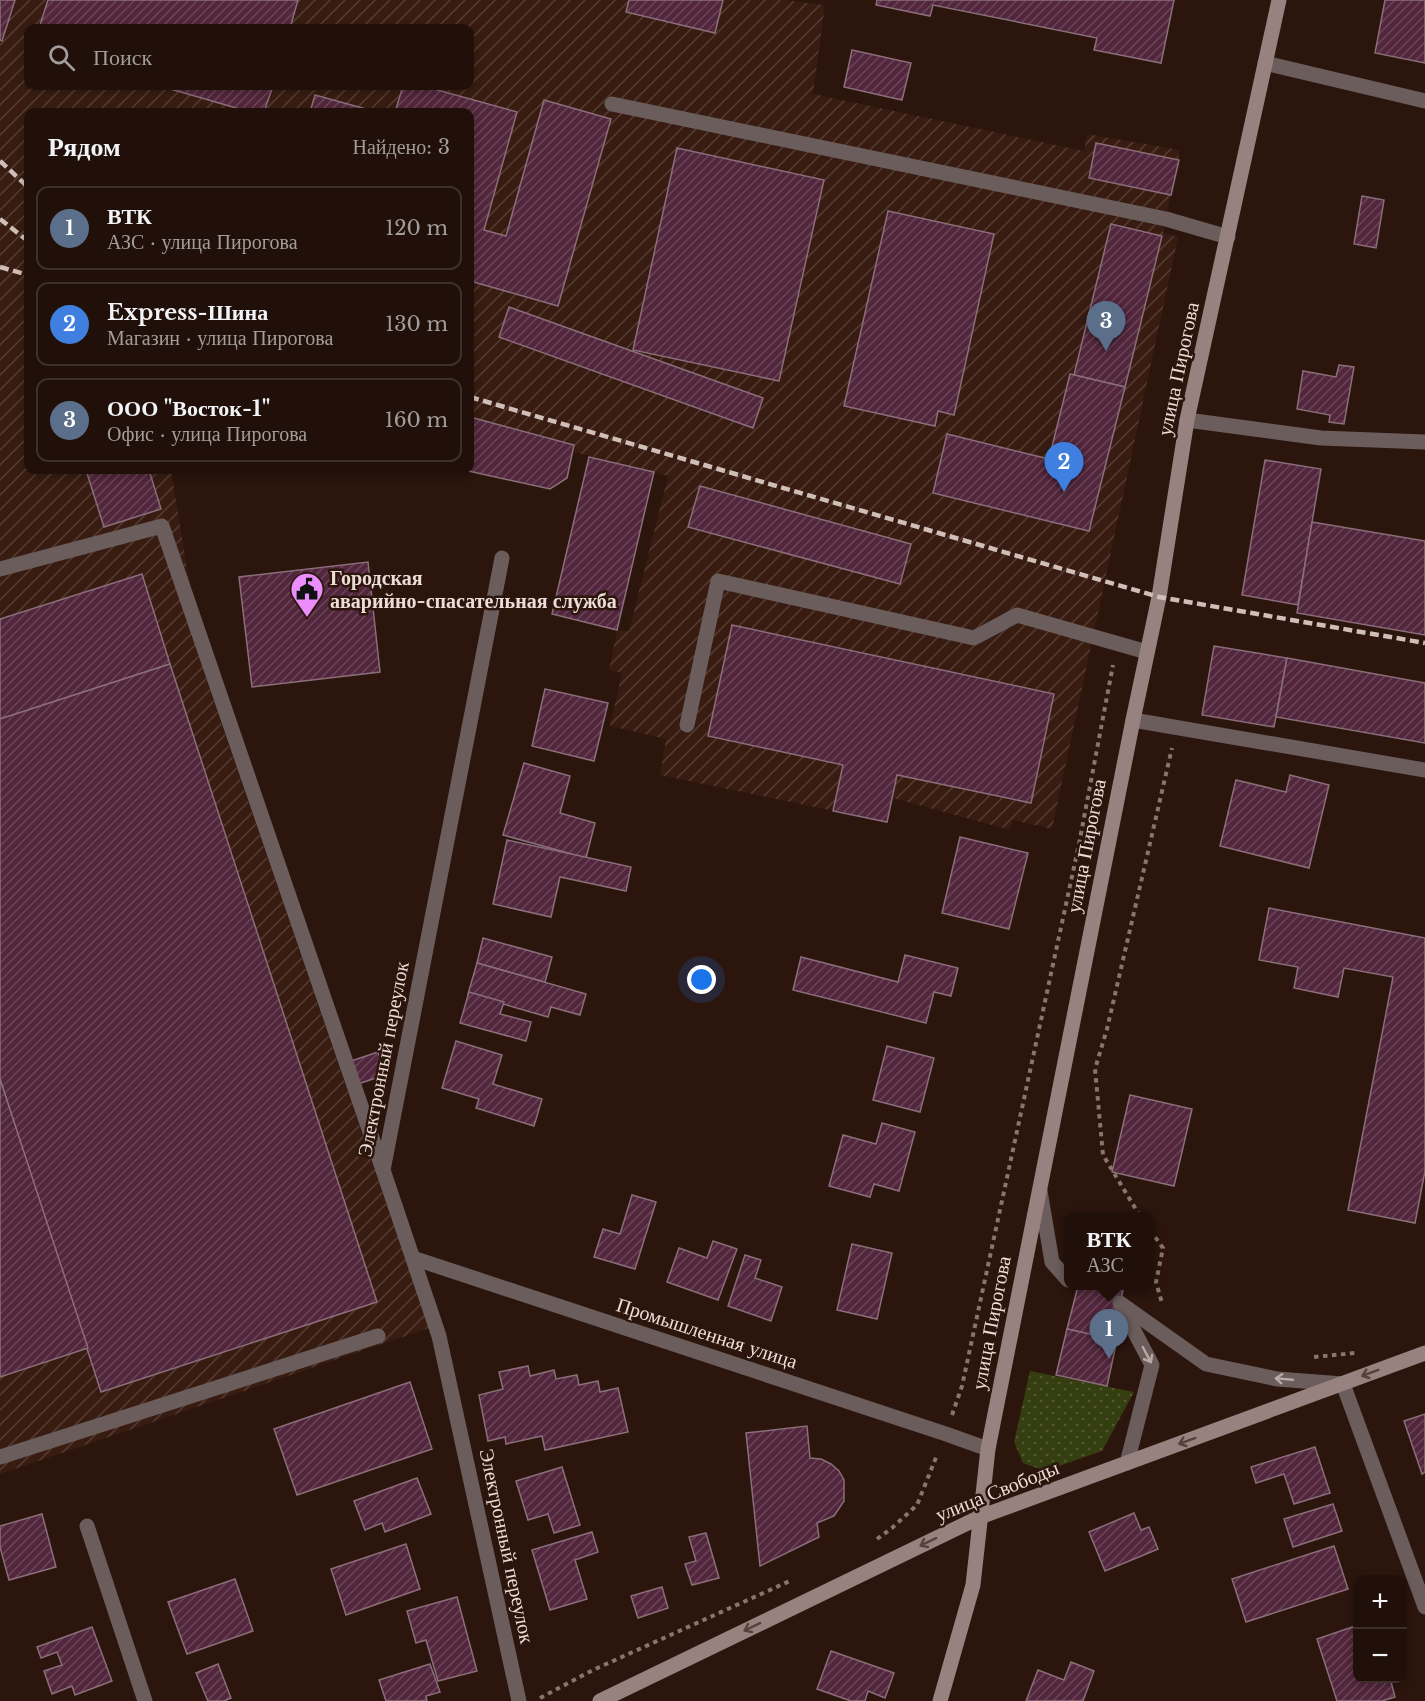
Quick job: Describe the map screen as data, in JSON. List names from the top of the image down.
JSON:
{
  "streets": {
    "street": [
      "улица Пирогова",
      "Электронный переулок",
      "Промышленная улица",
      "улица Свободы"
    ]
  },
  "crossings": [
    ["улица Пирогова", "Промышленная улица"],
    ["улица Пирогова", "улица Свободы"],
    ["Электронный переулок", "Промышленная улица"]
  ],
  "one_way": ["улица Свободы"],
  "places": {
    "public building": ["Городская аварийно-спасательная служба"]
  },
  "page": {
    "search": "Поиск",
    "heading": ["Рядом", "Найдено: 3"],
    "list": [
      {
        "mark": "1",
        "name": "ВТК",
        "note": "АЗС · улица Пирогова",
        "value": "120 m"
      },
      {
        "mark": "2",
        "name": "Express-Шина",
        "note": "Магазин · улица Пирогова",
        "value": "130 m"
      },
      {
        "mark": "3",
        "name": "ООО \"Восток-1\"",
        "note": "Офис · улица Пирогова",
        "value": "160 m"
      }
    ],
    "pins": ["3", "2", "1"],
    "popup": ["ВТК", "АЗС"],
    "map_buttons": ["+", "−"]
  }
}
